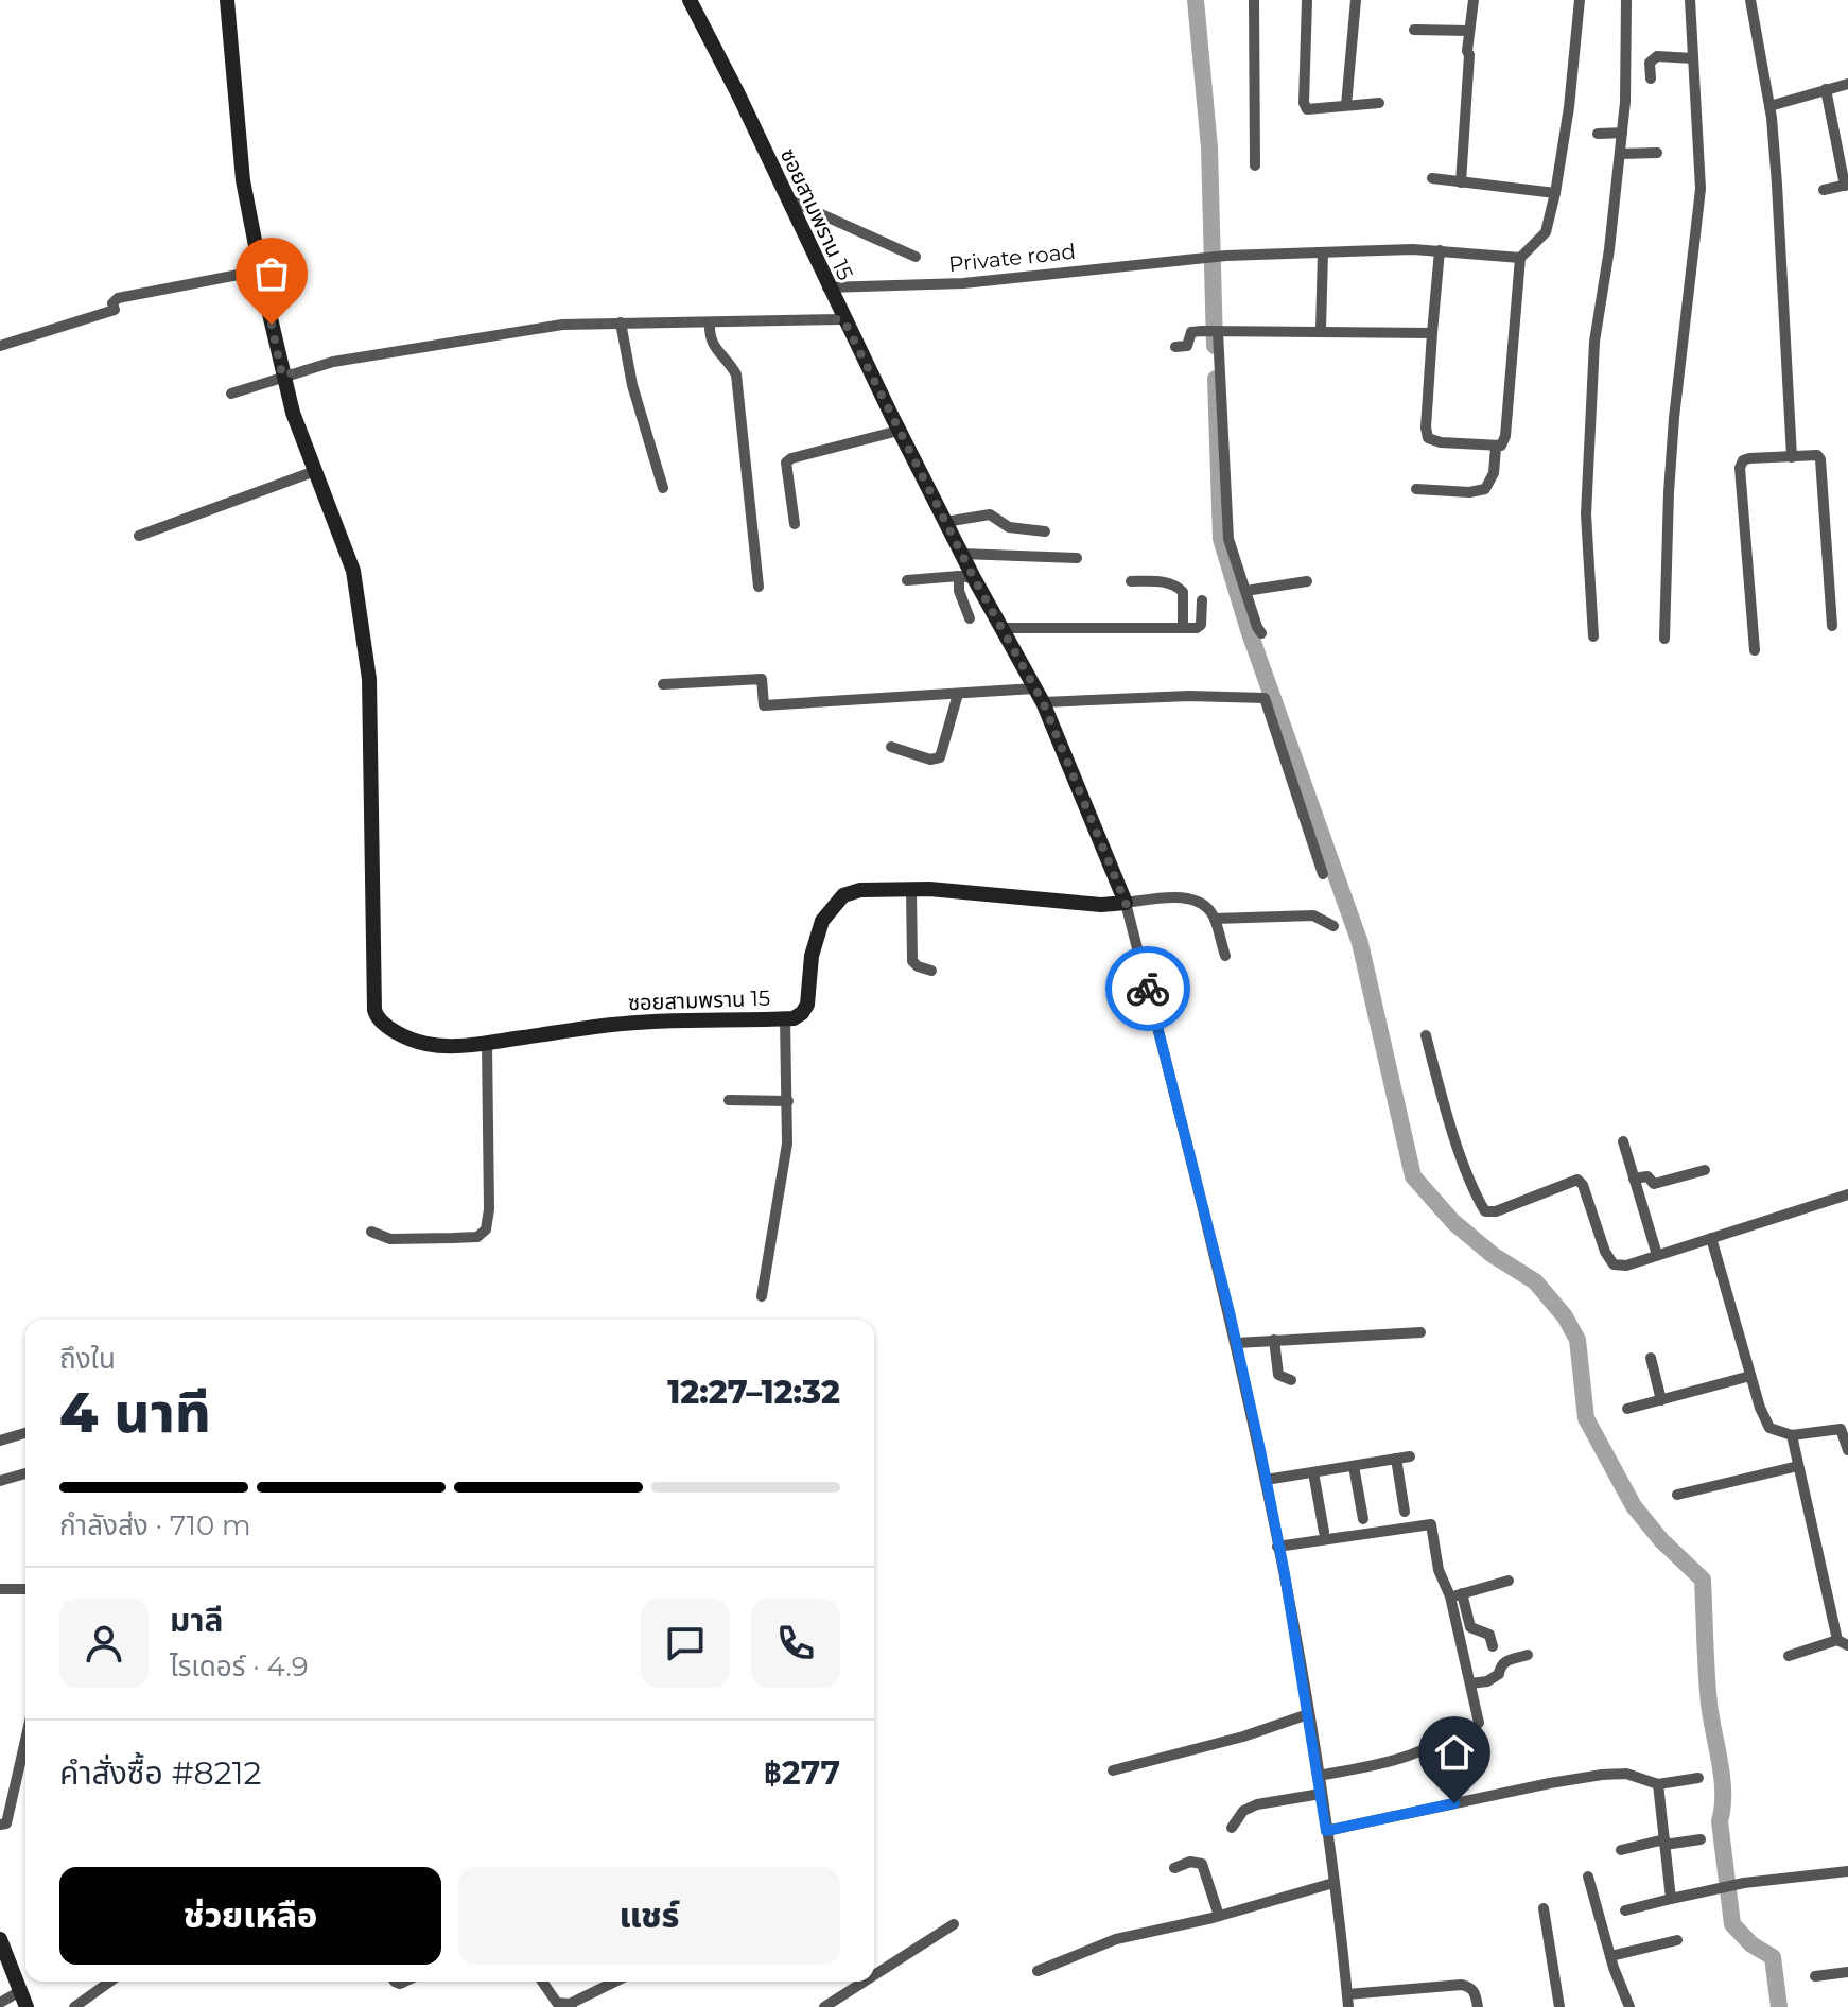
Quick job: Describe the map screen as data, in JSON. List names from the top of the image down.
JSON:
{
  "streets": {
    "street": ["ซอยสามพราน 15", "Private road"]
  },
  "crossings": [
    ["ซอยสามพราน 15", "Private road"]
  ],
  "page": {
    "heading": ["4 นาที", "ถึงใน", "12:27–12:32"],
    "panel": [
      "มาลี",
      "ไรเดอร์ · 4.9",
      "คำสั่งซื้อ #8212",
      "฿277"
    ],
    "bar": "กำลังส่ง · 710 m",
    "buttons": ["ช่วยเหลือ", "แชร์"]
  }
}
